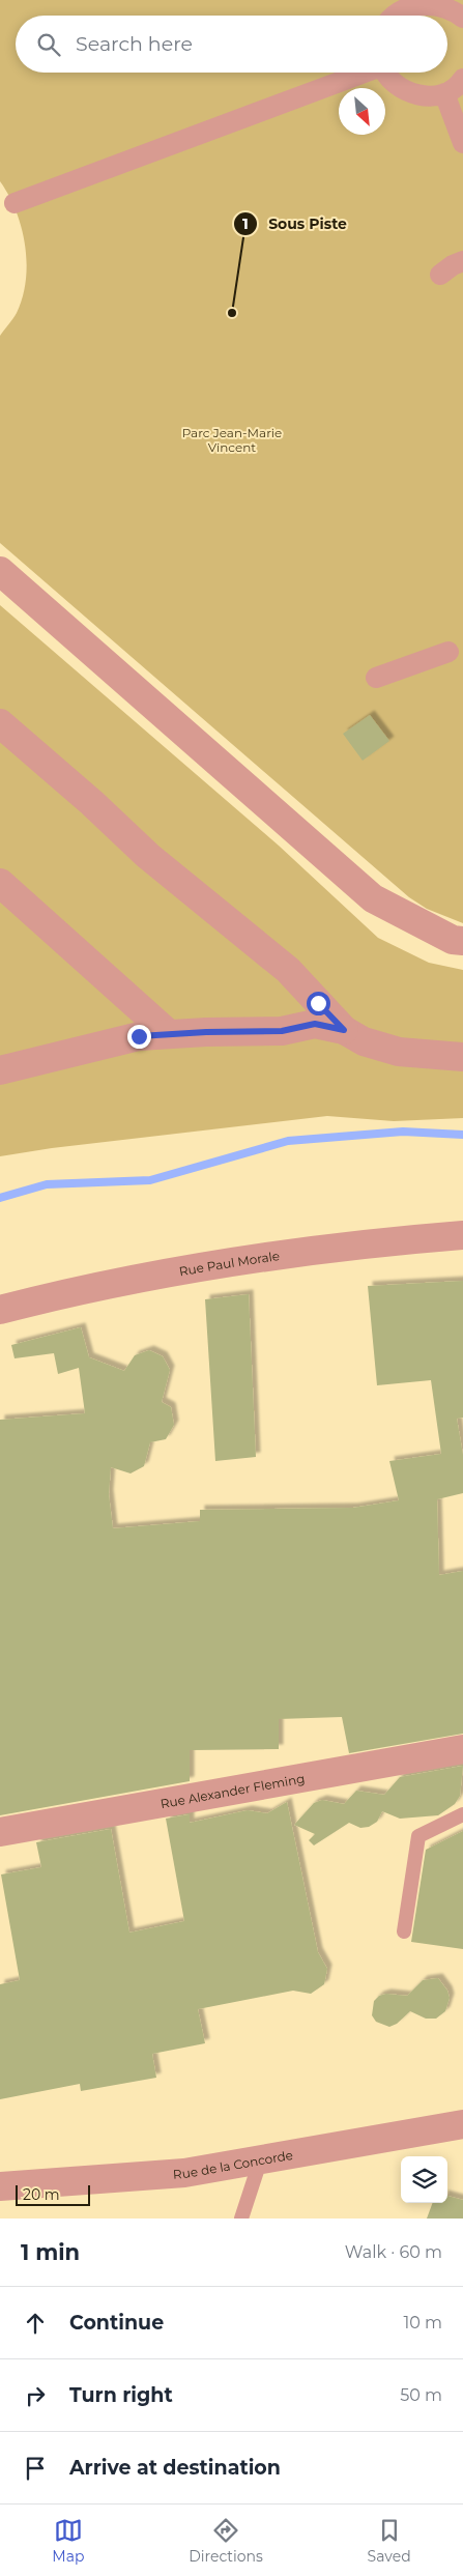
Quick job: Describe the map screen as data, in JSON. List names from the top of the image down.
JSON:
{
  "streets": {
    "street": ["Rue Paul Morale", "Rue Alexander Fleming", "Rue de la Concorde"]
  },
  "parks": ["Parc Jean-Marie Vincent"],
  "places": ["Sous Piste"],
  "scale_bar": "20 m",
  "north": "bottom right",
  "page": {
    "search": "Search here",
    "scale": "20 m",
    "heading": ["1 min", "Walk · 60 m"],
    "list": [
      ["Continue", "10 m"],
      ["Turn right", "50 m"],
      "Arrive at destination"
    ],
    "nav": ["Map", "Directions", "Saved"]
  }
}
